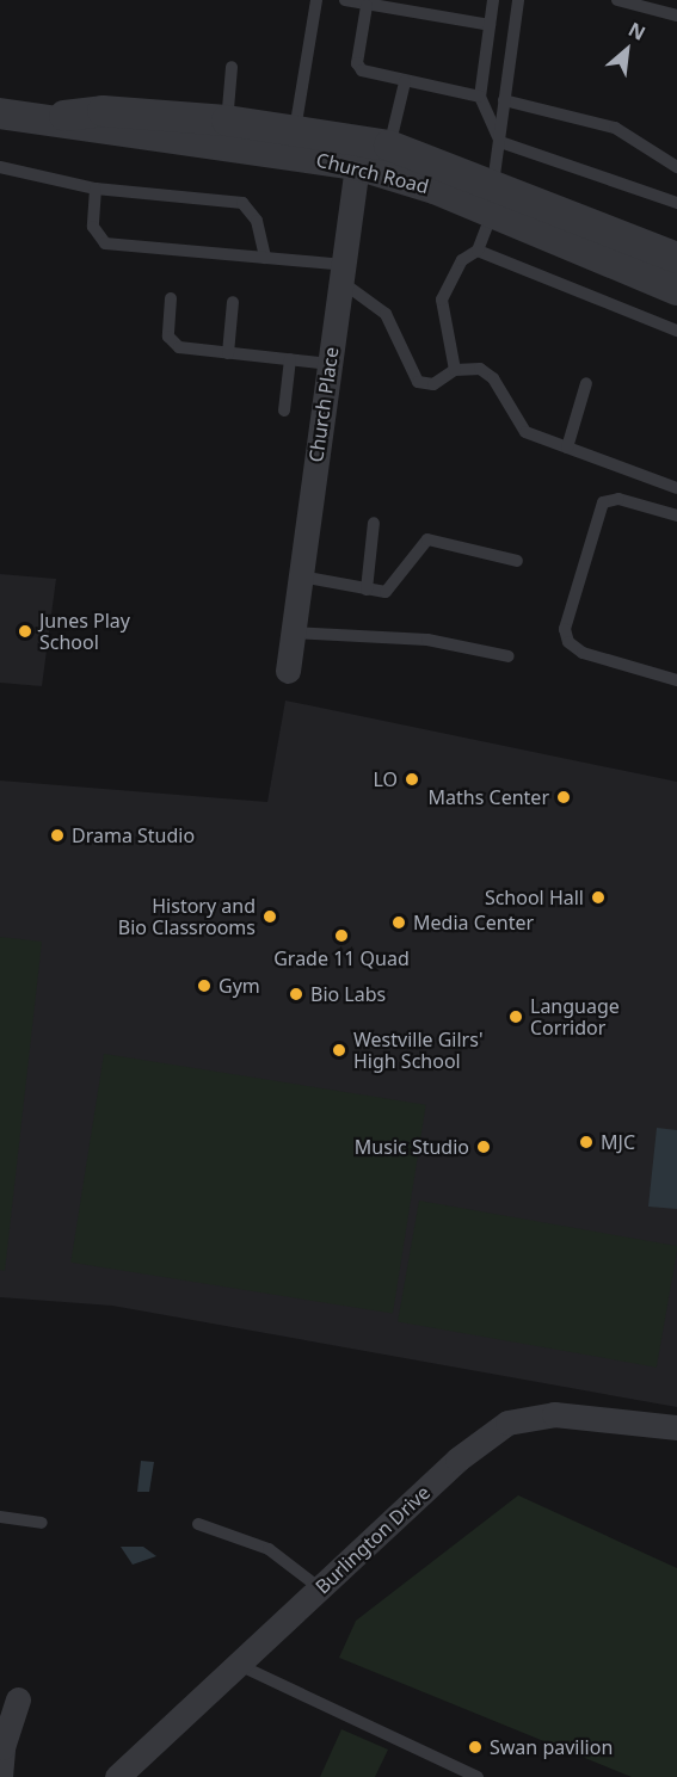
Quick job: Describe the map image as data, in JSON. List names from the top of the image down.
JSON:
{
  "streets": {
    "street": ["Church Road", "Church Place", "Burlington Drive"]
  },
  "crossings": [
    ["Church Road", "Church Place"]
  ],
  "places": [
    "Junes Play School",
    "LO",
    "Maths Center",
    "Drama Studio",
    "School Hall",
    "History and Bio Classrooms",
    "Media Center",
    "Grade 11 Quad",
    "Gym",
    "Bio Labs",
    "Language Corridor",
    "Westville Gilrs' High School",
    "MJC",
    "Music Studio",
    "Swan pavilion"
  ],
  "north": "top right"
}
